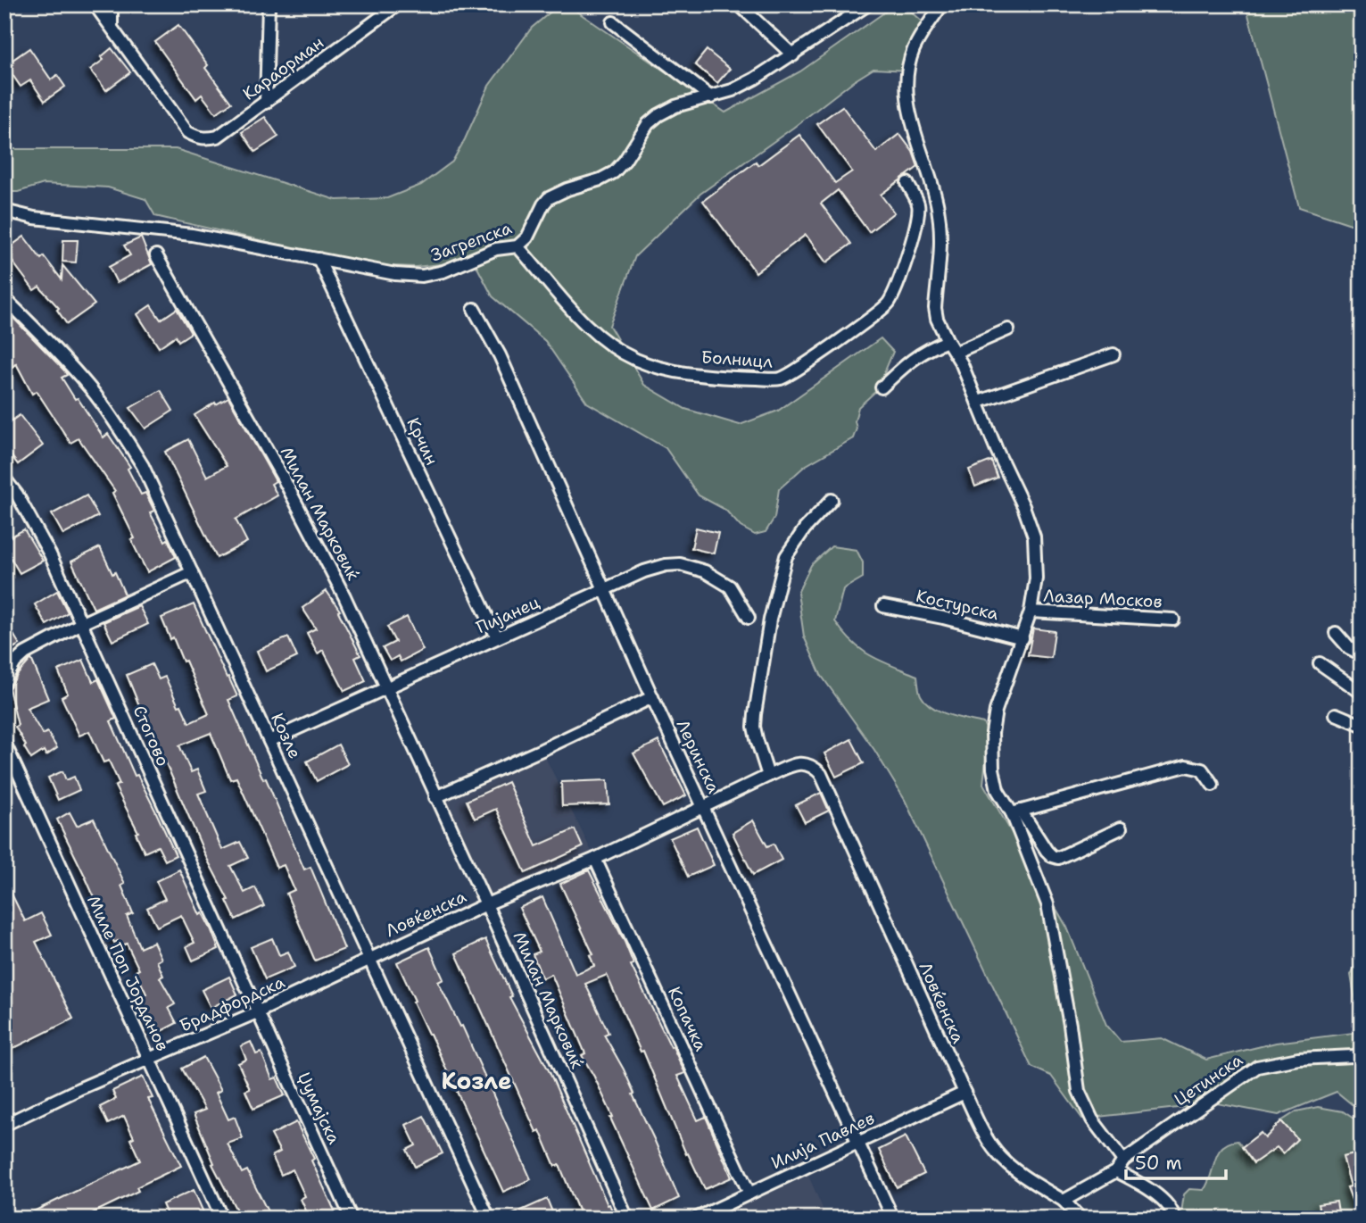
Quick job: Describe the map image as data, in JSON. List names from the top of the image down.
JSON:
{
  "streets": {
    "street": [
      "Караорман",
      "Загрепска",
      "Болницл",
      "Крчин",
      "Милан Марковиќ",
      "Лазар Москов",
      "Костурска",
      "Пијанец",
      "Стогово",
      "Козле",
      "Леринска",
      "Ловќенска",
      "Миле Поп Јорданов",
      "Брадфордска",
      "Копачка",
      "Цетинска",
      "Џумајска",
      "Илија Павлев"
    ]
  },
  "crossings": [
    ["Загрепска", "Болницл"],
    ["Загрепска", "Крчин"],
    ["Крчин", "Пијанец"],
    ["Милан Марковиќ", "Пијанец"],
    ["Милан Марковиќ", "Ловќенска"],
    ["Пијанец", "Козле"],
    ["Пијанец", "Леринска"],
    ["Стогово", "Брадфордска"],
    ["Стогово", "Џумајска"],
    ["Козле", "Ловќенска"],
    ["Козле", "Брадфордска"],
    ["Леринска", "Ловќенска"],
    ["Леринска", "Илија Павлев"],
    ["Ловќенска", "Брадфордска"],
    ["Ловќенска", "Копачка"],
    ["Ловќенска", "Цетинска"],
    ["Ловќенска", "Илија Павлев"],
    ["Миле Поп Јорданов", "Брадфордска"],
    ["Брадфордска", "Џумајска"],
    ["Копачка", "Илија Павлев"]
  ],
  "districts": ["Козле"],
  "scale_bar": "50 m"
}
